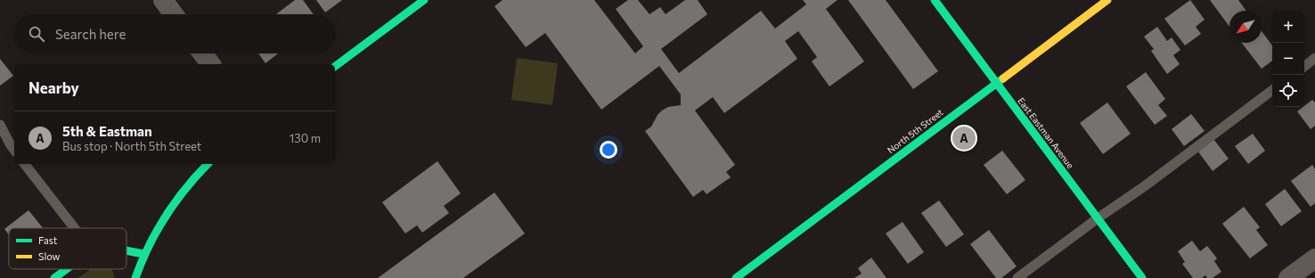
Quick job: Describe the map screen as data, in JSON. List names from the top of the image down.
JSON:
{
  "streets": {
    "main road": ["North 5th Street", "East Eastman Avenue"]
  },
  "crossings": [
    ["North 5th Street", "East Eastman Avenue"]
  ],
  "legend": ["Fast", "Slow"],
  "north": "bottom left",
  "page": {
    "map_buttons": ["+", "−"],
    "search": "Search here",
    "heading": "Nearby",
    "list": [
      {
        "mark": "A",
        "name": "5th & Eastman",
        "note": "Bus stop · North 5th Street",
        "value": "130 m"
      }
    ],
    "pins": "A"
  }
}
